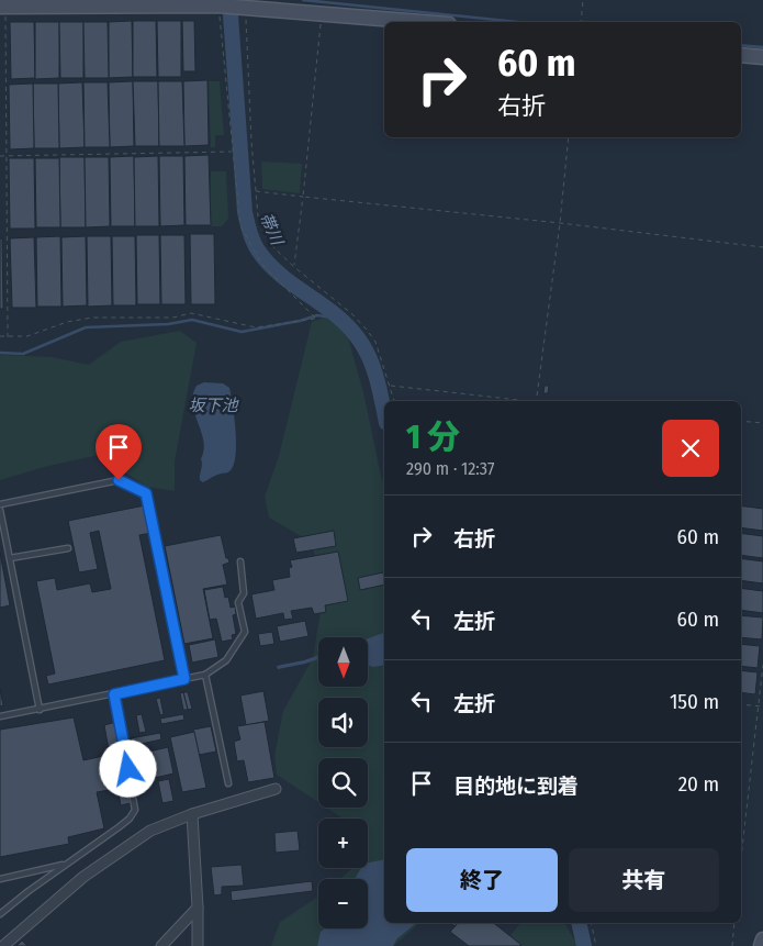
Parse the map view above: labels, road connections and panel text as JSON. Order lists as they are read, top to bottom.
{
  "water": ["帯川", "坂下池"],
  "north": "bottom",
  "page": {
    "turn": ["60 m", "右折"],
    "heading": ["1 分", "290 m · 12:37"],
    "list": [
      {
        "name": "右折",
        "value": "60 m"
      },
      {
        "name": "左折",
        "value": "60 m"
      },
      {
        "name": "左折",
        "value": "150 m"
      },
      {
        "name": "目的地に到着",
        "value": "20 m"
      }
    ],
    "map_buttons": ["+", "−"],
    "buttons": ["終了", "共有"]
  }
}
